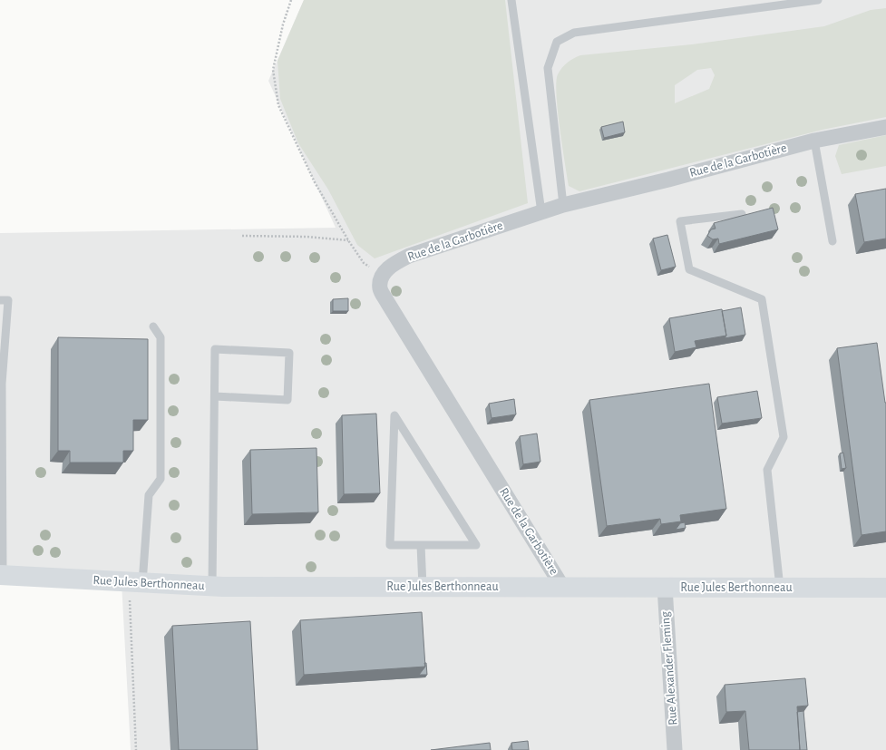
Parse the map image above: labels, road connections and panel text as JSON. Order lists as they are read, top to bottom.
{
  "streets": {
    "main road": ["Rue Jules Berthonneau"],
    "street": ["Rue de la Garbotière", "Rue Alexander Fleming"]
  },
  "crossings": [
    ["Rue de la Garbotière", "Rue Jules Berthonneau"],
    ["Rue Jules Berthonneau", "Rue Alexander Fleming"]
  ]
}
